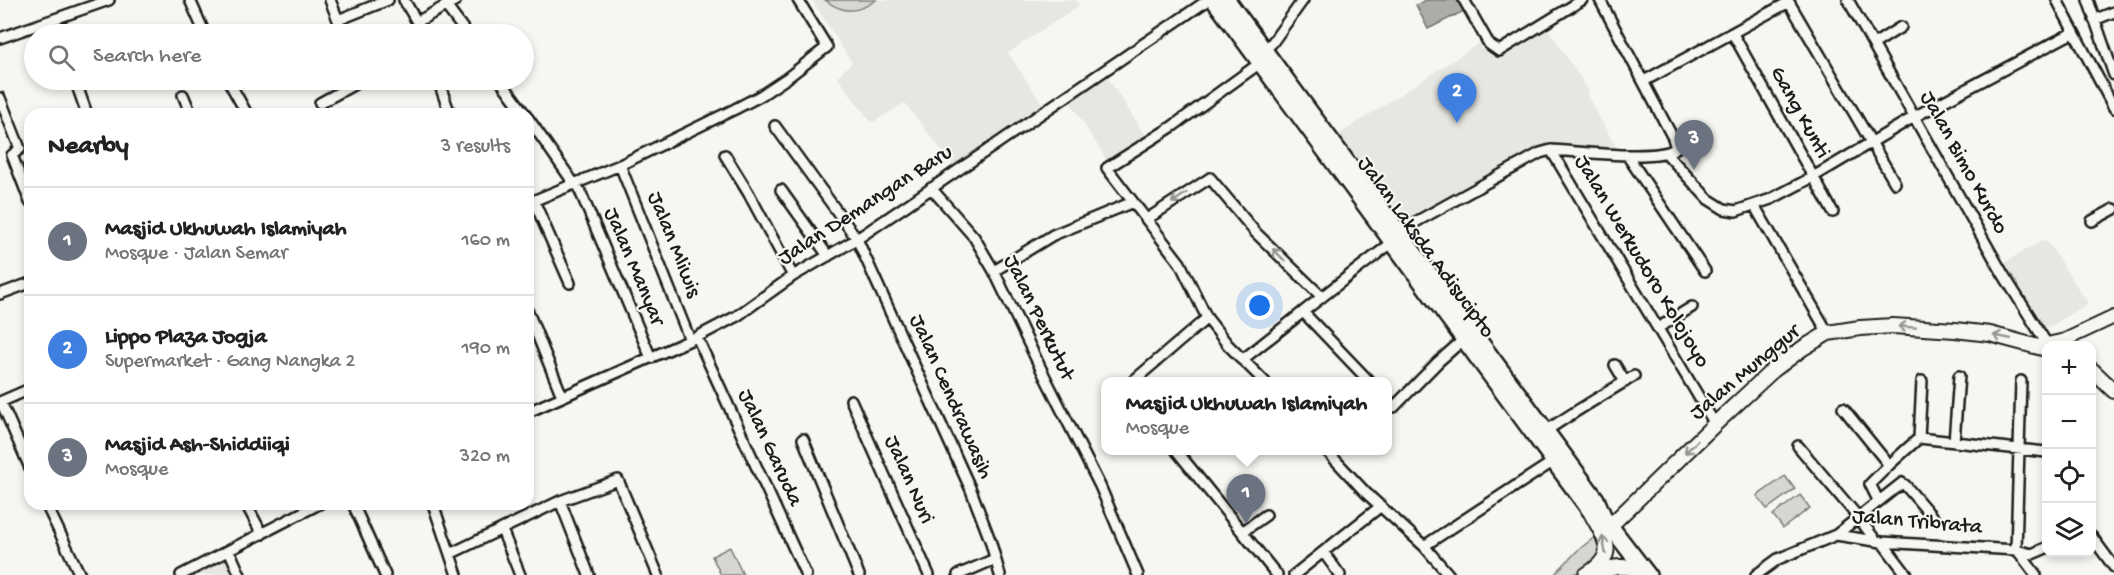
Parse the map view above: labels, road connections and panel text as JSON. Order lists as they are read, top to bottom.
{
  "streets": {
    "main road": ["Jalan Laksda Adisucipto", "Jalan Munggur"],
    "street": [
      "Gang Kunti",
      "Jalan Bimo Kurdo",
      "Jalan Demangan Baru",
      "Jalan Mliwis",
      "Jalan Werkudoro Kolojoyo",
      "Jalan Manyar",
      "Jalan Perkutut",
      "Jalan Cendrawasih",
      "Jalan Garuda",
      "Jalan Nuri",
      "Jalan Tribrata"
    ]
  },
  "crossings": [
    ["Jalan Demangan Baru", "Jalan Mliwis"],
    ["Jalan Demangan Baru", "Jalan Manyar"],
    ["Jalan Demangan Baru", "Jalan Perkutut"],
    ["Jalan Demangan Baru", "Jalan Cendrawasih"],
    ["Jalan Demangan Baru", "Jalan Garuda"],
    ["Jalan Mliwis", "Jalan Garuda"],
    ["Jalan Laksda Adisucipto", "Jalan Munggur"],
    ["Jalan Werkudoro Kolojoyo", "Jalan Munggur"]
  ],
  "one_way": ["Jalan Munggur"],
  "page": {
    "search": "Search here",
    "pins": ["2", "3", "1"],
    "heading": ["Nearby", "3 results"],
    "list": [
      {
        "mark": "1",
        "name": "Masjid Ukhuwah Islamiyah",
        "note": "Mosque · Jalan Semar",
        "value": "160 m"
      },
      {
        "mark": "2",
        "name": "Lippo Plaza Jogja",
        "note": "Supermarket · Gang Nangka 2",
        "value": "190 m"
      },
      {
        "mark": "3",
        "name": "Masjid Ash-Shiddiiqi",
        "note": "Mosque",
        "value": "320 m"
      }
    ],
    "map_buttons": ["+", "−"],
    "popup": ["Masjid Ukhuwah Islamiyah", "Mosque"]
  }
}
